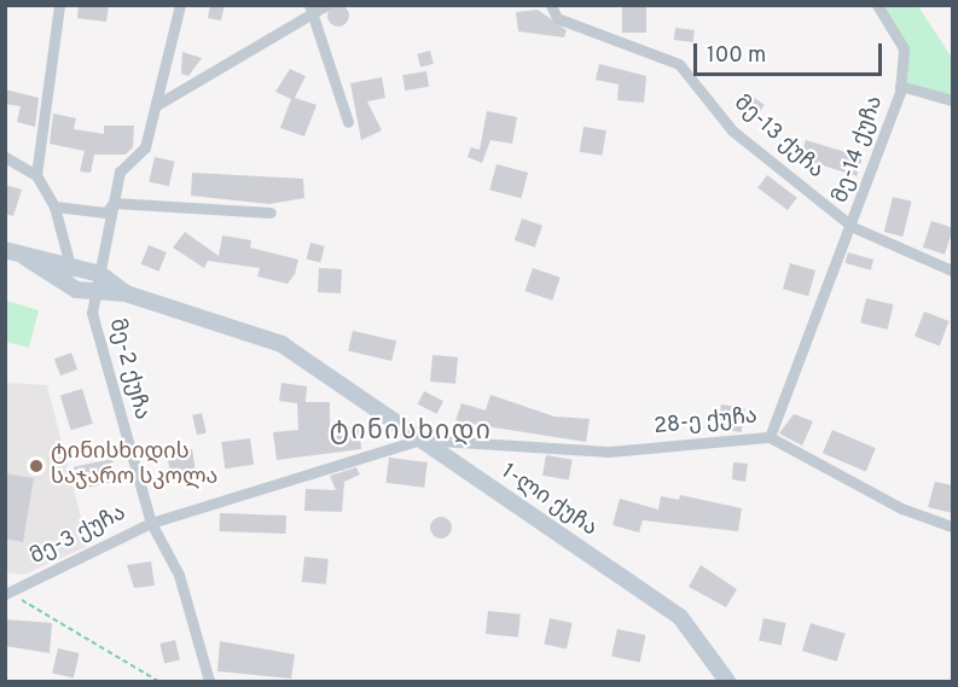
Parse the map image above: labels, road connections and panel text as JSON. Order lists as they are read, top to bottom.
{
  "streets": {
    "main road": ["1-ლი ქუჩა"],
    "street": [
      "მე-13 ქუჩა",
      "მე-14 ქუჩა",
      "მე-2 ქუჩა",
      "28-ე ქუჩა",
      "მე-3 ქუჩა"
    ]
  },
  "crossings": [
    ["მე-13 ქუჩა", "მე-14 ქუჩა"],
    ["მე-13 ქუჩა", "28-ე ქუჩა"],
    ["მე-14 ქუჩა", "28-ე ქუჩა"],
    ["მე-2 ქუჩა", "მე-3 ქუჩა"],
    ["28-ე ქუჩა", "1-ლი ქუჩა"],
    ["28-ე ქუჩა", "მე-3 ქუჩა"],
    ["1-ლი ქუჩა", "მე-3 ქუჩა"]
  ],
  "districts": ["ტინისხიდი"],
  "places": ["ტინისხიდის საჯარო სკოლა"],
  "scale_bar": "100 m"
}
